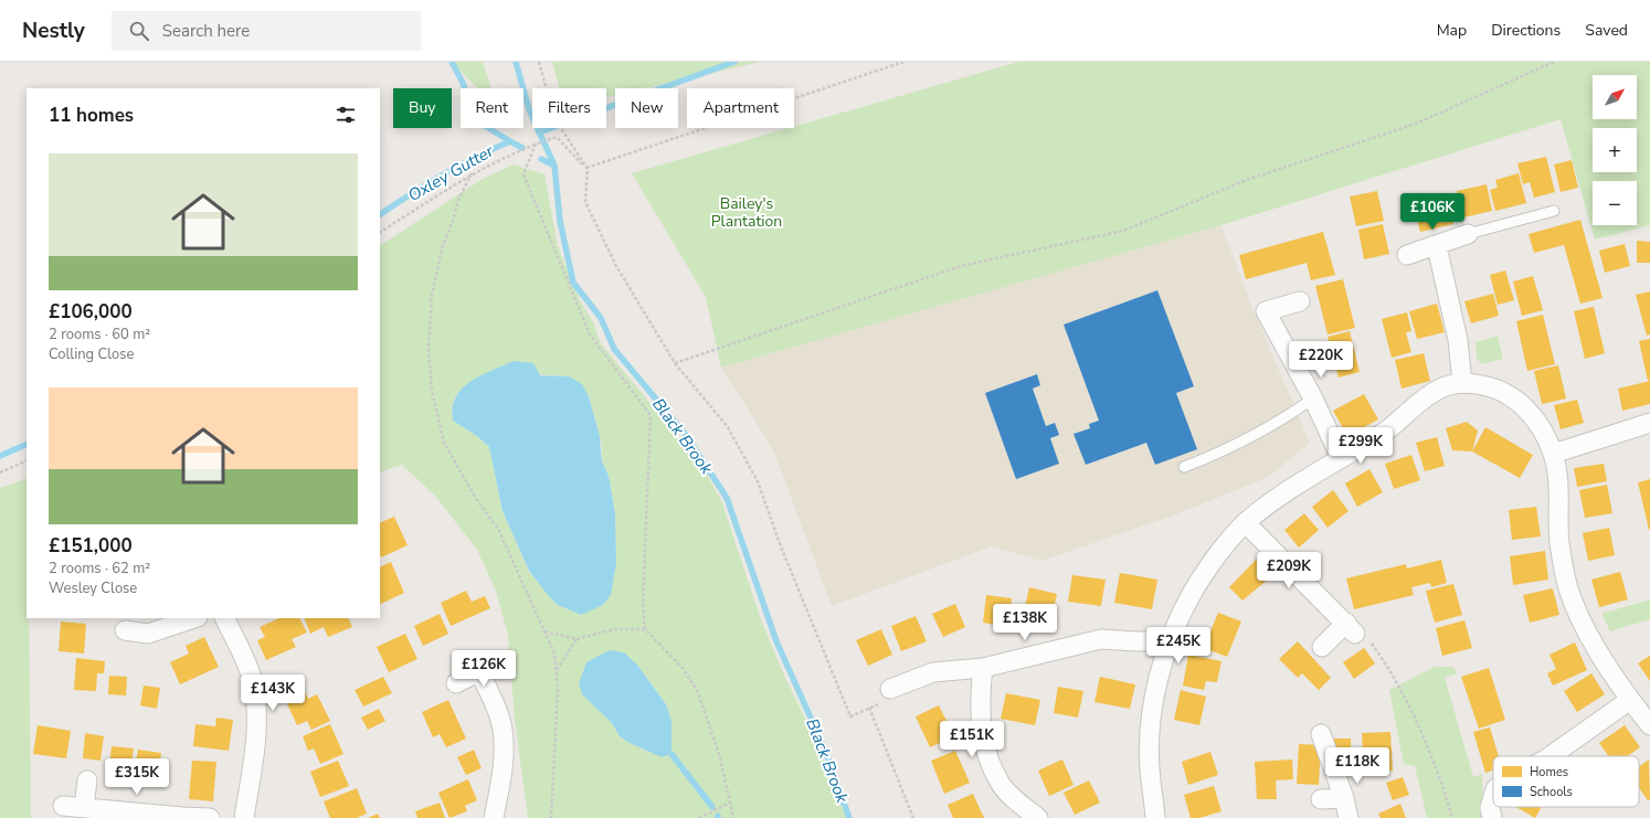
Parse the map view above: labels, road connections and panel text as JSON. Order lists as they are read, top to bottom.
{
  "water": ["Oxley Gutter", "Black Brook"],
  "parks": ["Bailey's Plantation"],
  "legend": ["Homes", "Schools"],
  "north": "top right",
  "page": {
    "header": "Nestly",
    "search": "Search here",
    "nav": ["Map", "Directions", "Saved"],
    "map_buttons": ["+", "−"],
    "chip": [
      "Buy",
      "Rent",
      "Filters",
      "New",
      "Apartment"
    ],
    "heading": "11 homes",
    "list": [
      {
        "name": "£106,000",
        "note": "2 rooms · 60 m² · Colling Close"
      },
      {
        "name": "£151,000",
        "note": "2 rooms · 62 m² · Wesley Close"
      }
    ],
    "price": [
      "£106K",
      "£220K",
      "£299K",
      "£209K",
      "£138K",
      "£245K",
      "£126K",
      "£143K",
      "£151K",
      "£118K",
      "£315K"
    ]
  }
}
